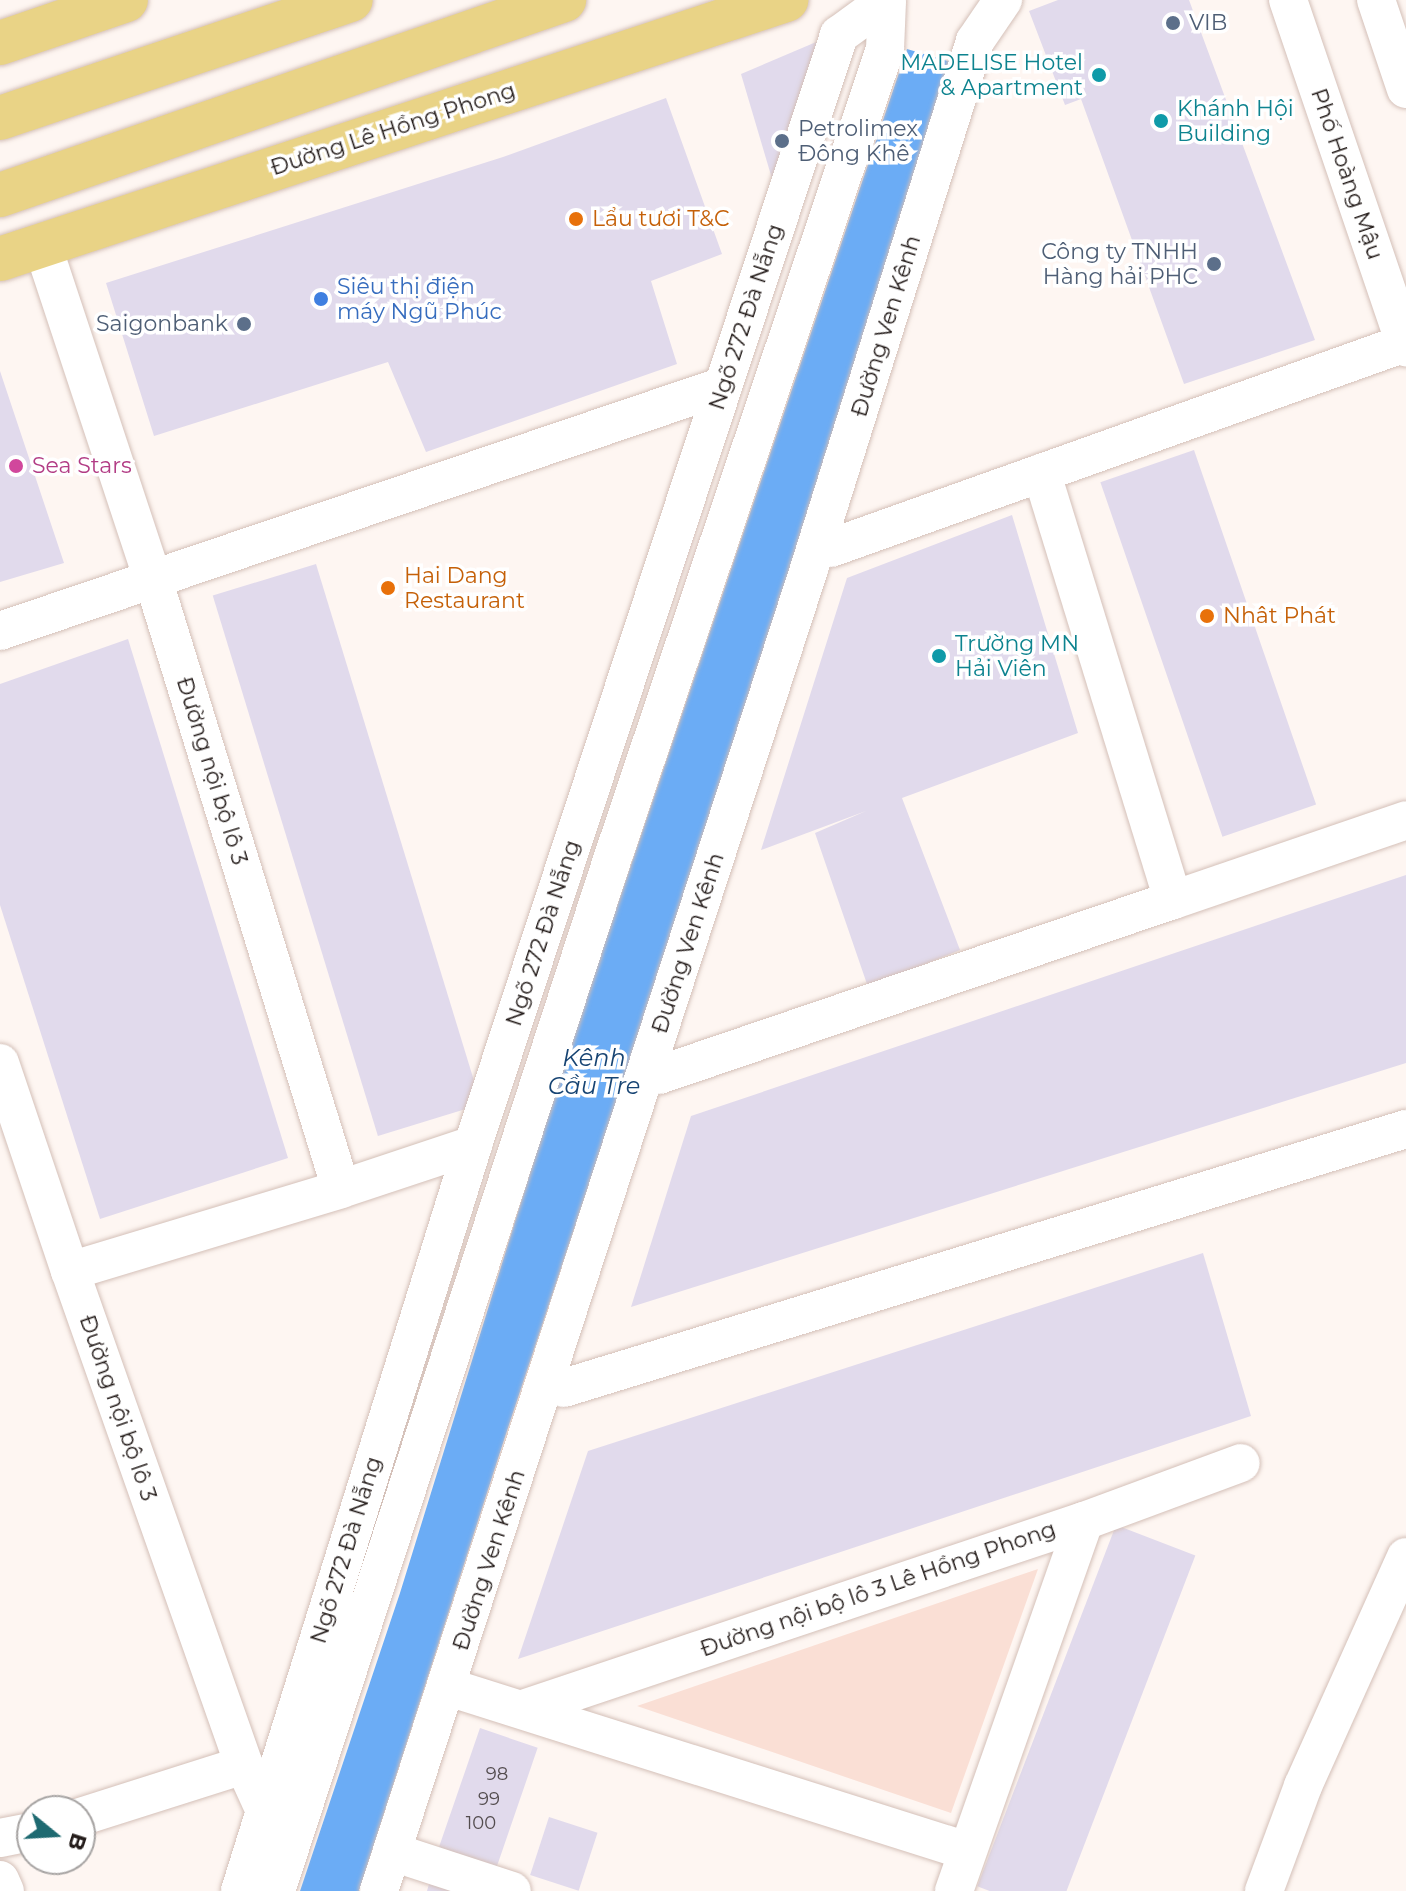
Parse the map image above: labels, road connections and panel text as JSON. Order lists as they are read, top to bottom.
{
  "streets": {
    "main road": ["Đường Lê Hồng Phong"],
    "street": [
      "Phố Hoàng Mậu",
      "Ngõ 272 Đà Nẵng",
      "Đường Ven Kênh",
      "Đường nội bộ lô 3",
      "Đường nội bộ lô 3 Lê Hồng Phong"
    ]
  },
  "crossings": [
    ["Đường Lê Hồng Phong", "Đường nội bộ lô 3"],
    ["Ngõ 272 Đà Nẵng", "Đường nội bộ lô 3"]
  ],
  "water": ["Kênh Cầu Tre"],
  "places": [
    "VIB",
    "MADELISE Hotel & Apartment",
    "Khánh Hội Building",
    "Petrolimex Đông Khê",
    "Lẩu tươi T&C",
    "Công ty TNHH Hàng hải PHC",
    "Siêu thị điện máy Ngũ Phúc",
    "Saigonbank",
    "Sea Stars",
    "Hai Dang Restaurant",
    "Nhât Phát",
    "Trường MN Hải Viên"
  ],
  "house_numbers": ["98", "99", "100"],
  "north": "right"
}
